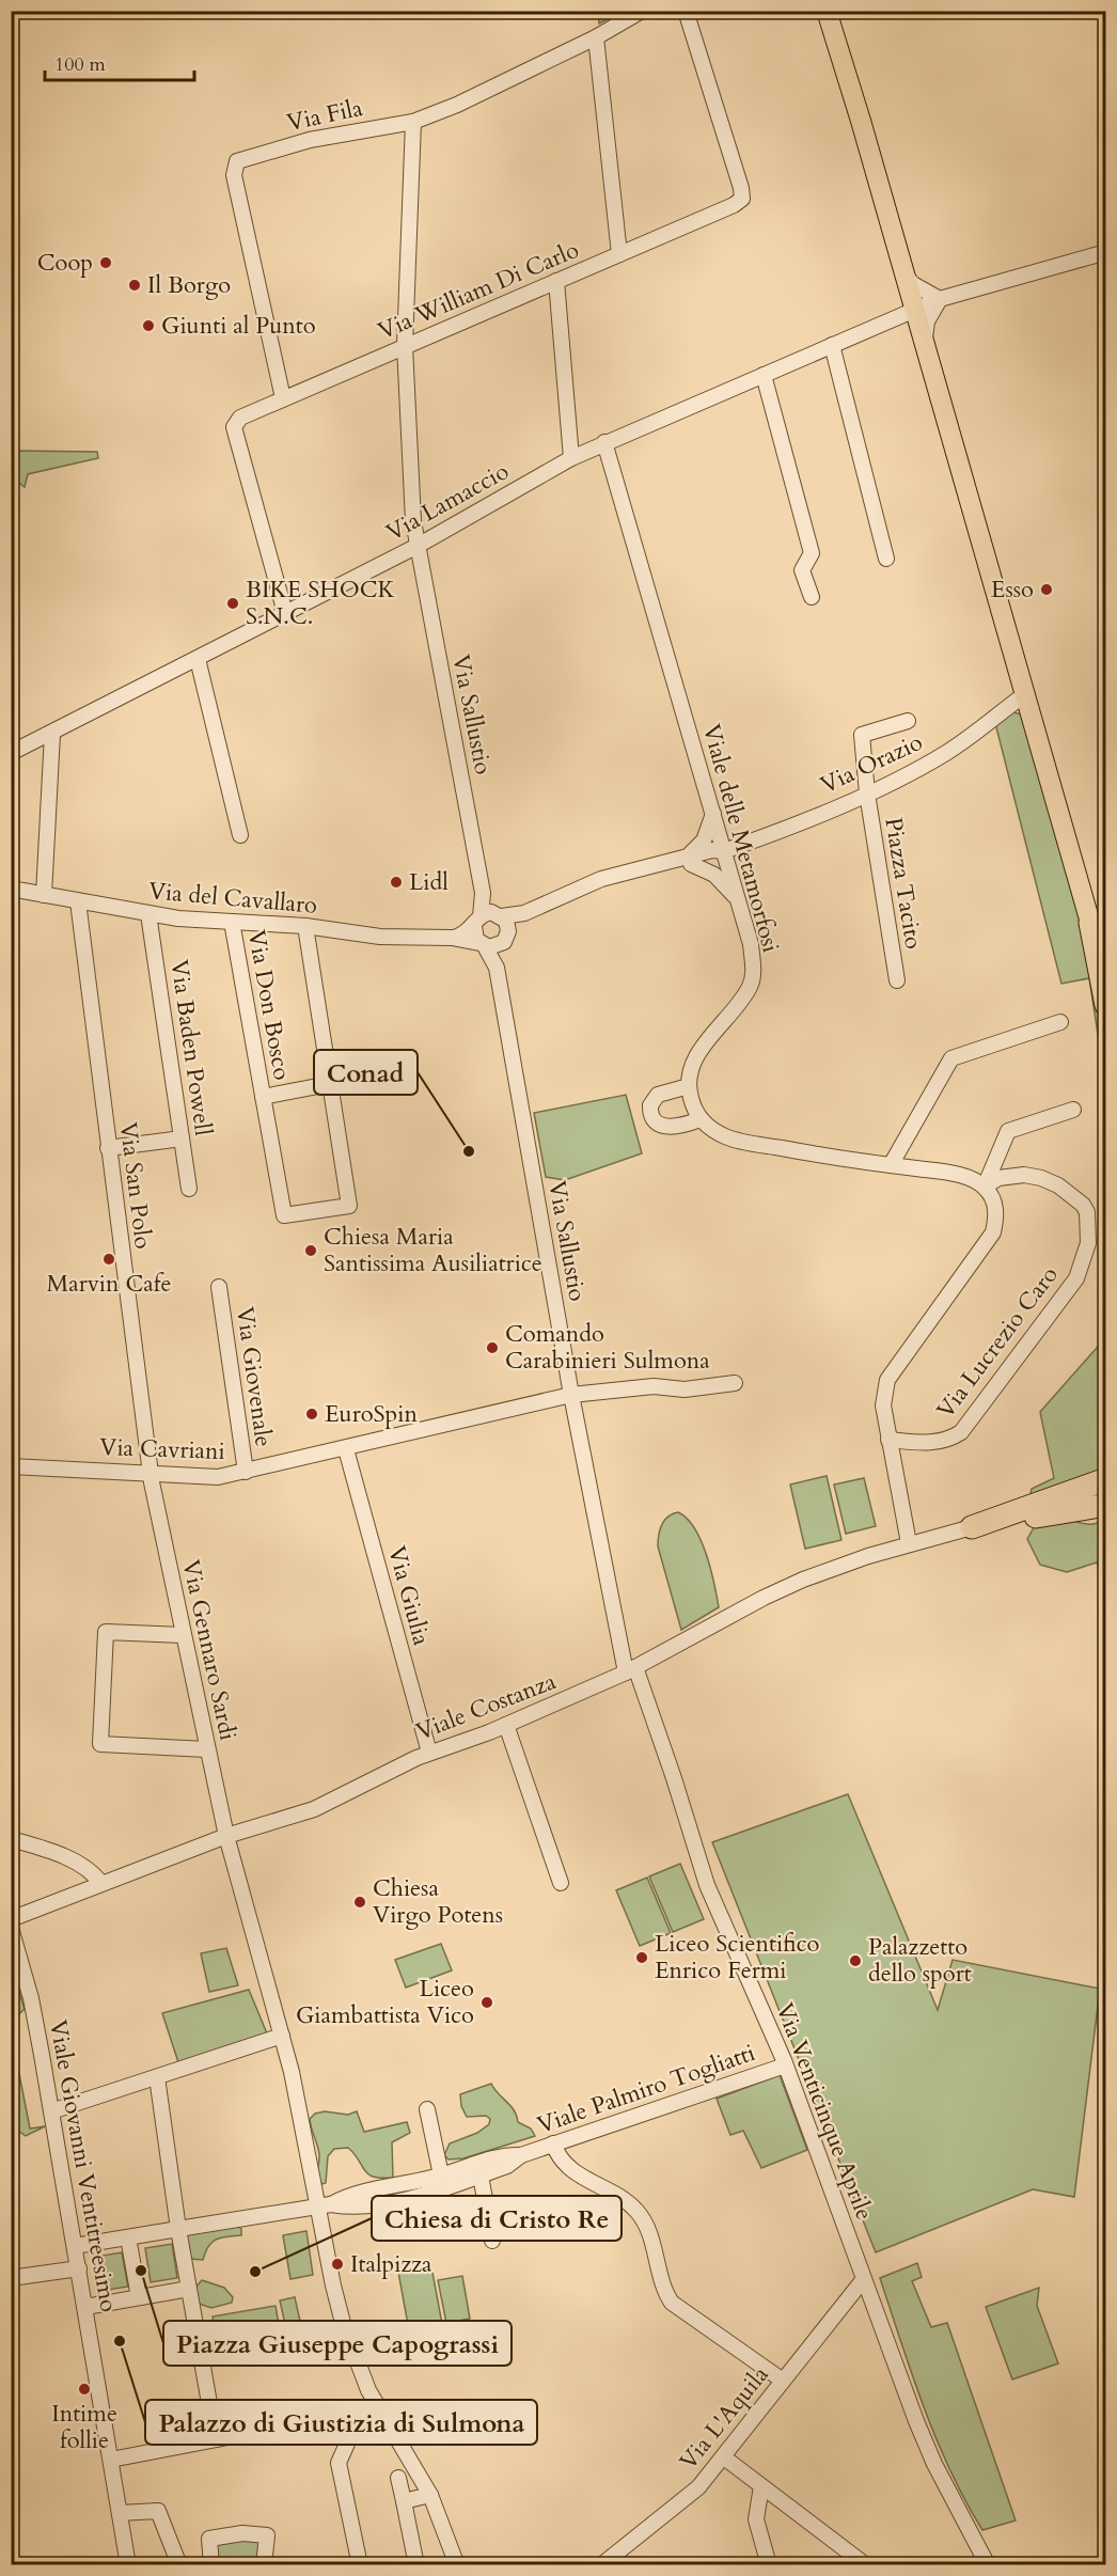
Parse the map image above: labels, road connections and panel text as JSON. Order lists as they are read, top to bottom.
{
  "streets": {
    "street": [
      "Via Fila",
      "Via William Di Carlo",
      "Via Lamaccio",
      "Via Sallustio",
      "Via Orazio",
      "Viale delle Metamorfosi",
      "Piazza Tacito",
      "Via del Cavallaro",
      "Via Don Bosco",
      "Via Baden Powell",
      "Via San Polo",
      "Via Lucrezio Caro",
      "Via Giovenale",
      "Via Cavriani",
      "Via Giulia",
      "Via Gennaro Sardi",
      "Viale Costanza",
      "Viale Palmiro Togliatti",
      "Via Venticinque Aprile",
      "Viale Giovanni Ventitreesimo",
      "Via L'Aquila"
    ]
  },
  "crossings": [
    ["Via Fila", "Via William Di Carlo"],
    ["Via Fila", "Via Sallustio"],
    ["Via William Di Carlo", "Via Lamaccio"],
    ["Via William Di Carlo", "Via Sallustio"],
    ["Via Lamaccio", "Via Sallustio"],
    ["Via Lamaccio", "Viale delle Metamorfosi"],
    ["Via Sallustio", "Via Orazio"],
    ["Via Sallustio", "Via del Cavallaro"],
    ["Via Sallustio", "Via Cavriani"],
    ["Via Sallustio", "Viale Costanza"],
    ["Via Sallustio", "Via Venticinque Aprile"],
    ["Via Orazio", "Viale delle Metamorfosi"],
    ["Via Orazio", "Piazza Tacito"],
    ["Via Orazio", "Via del Cavallaro"],
    ["Via del Cavallaro", "Via Don Bosco"],
    ["Via del Cavallaro", "Via Baden Powell"],
    ["Via del Cavallaro", "Via San Polo"],
    ["Via San Polo", "Via Cavriani"],
    ["Via San Polo", "Via Gennaro Sardi"],
    ["Via Giovenale", "Via Cavriani"],
    ["Via Cavriani", "Via Giulia"],
    ["Via Cavriani", "Via Gennaro Sardi"],
    ["Via Giulia", "Viale Costanza"],
    ["Via Gennaro Sardi", "Viale Costanza"],
    ["Via Gennaro Sardi", "Viale Palmiro Togliatti"],
    ["Viale Costanza", "Via Venticinque Aprile"],
    ["Viale Palmiro Togliatti", "Via Venticinque Aprile"],
    ["Viale Palmiro Togliatti", "Viale Giovanni Ventitreesimo"],
    ["Via Venticinque Aprile", "Via L'Aquila"]
  ],
  "places": [
    "Coop",
    "Il Borgo",
    "Giunti al Punto",
    "Esso",
    "BIKE SHOCK S.N.C.",
    "Lidl",
    "Conad",
    "Chiesa Maria Santissima Ausiliatrice",
    "Marvin Cafe",
    "Comando Carabinieri Sulmona",
    "EuroSpin",
    "Chiesa Virgo Potens",
    "Liceo Scientifico Enrico Fermi",
    "Palazzetto dello sport",
    "Liceo Giambattista Vico",
    "Italpizza",
    "Piazza Giuseppe Capograssi",
    "Chiesa di Cristo Re",
    "Palazzo di Giustizia di Sulmona",
    "Intime follie"
  ],
  "scale_bar": "100 m"
}
